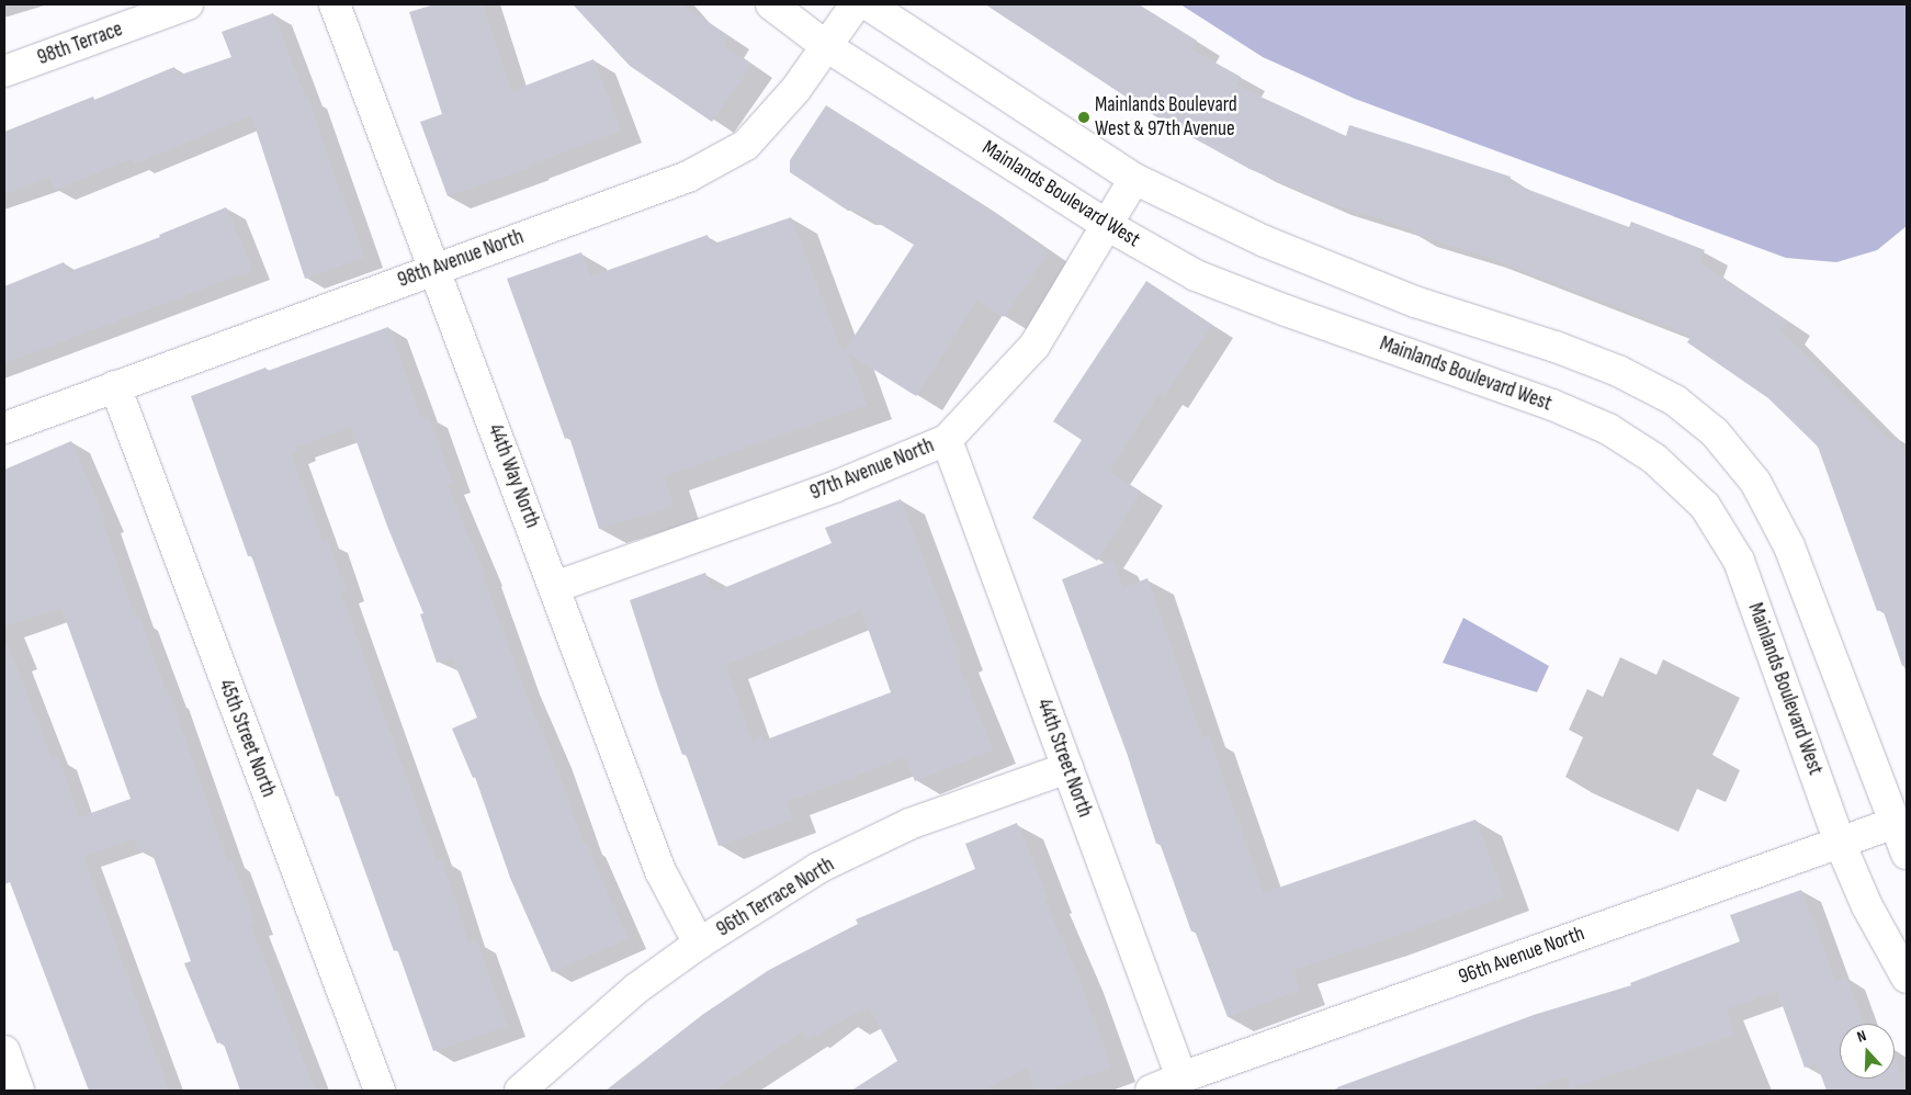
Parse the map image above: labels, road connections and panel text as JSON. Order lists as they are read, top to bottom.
{
  "streets": {
    "street": [
      "98th Terrace",
      "Mainlands Boulevard West",
      "98th Avenue North",
      "97th Avenue North",
      "44th Way North",
      "45th Street North",
      "44th Street North",
      "96th Terrace North",
      "96th Avenue North"
    ]
  },
  "crossings": [
    ["Mainlands Boulevard West", "98th Avenue North"],
    ["Mainlands Boulevard West", "97th Avenue North"],
    ["Mainlands Boulevard West", "96th Avenue North"],
    ["98th Avenue North", "44th Way North"],
    ["98th Avenue North", "45th Street North"],
    ["97th Avenue North", "44th Way North"],
    ["97th Avenue North", "44th Street North"],
    ["44th Way North", "96th Terrace North"],
    ["44th Street North", "96th Terrace North"],
    ["44th Street North", "96th Avenue North"]
  ],
  "places": ["Mainlands Boulevard West & 97th Avenue"],
  "north": "top"
}
